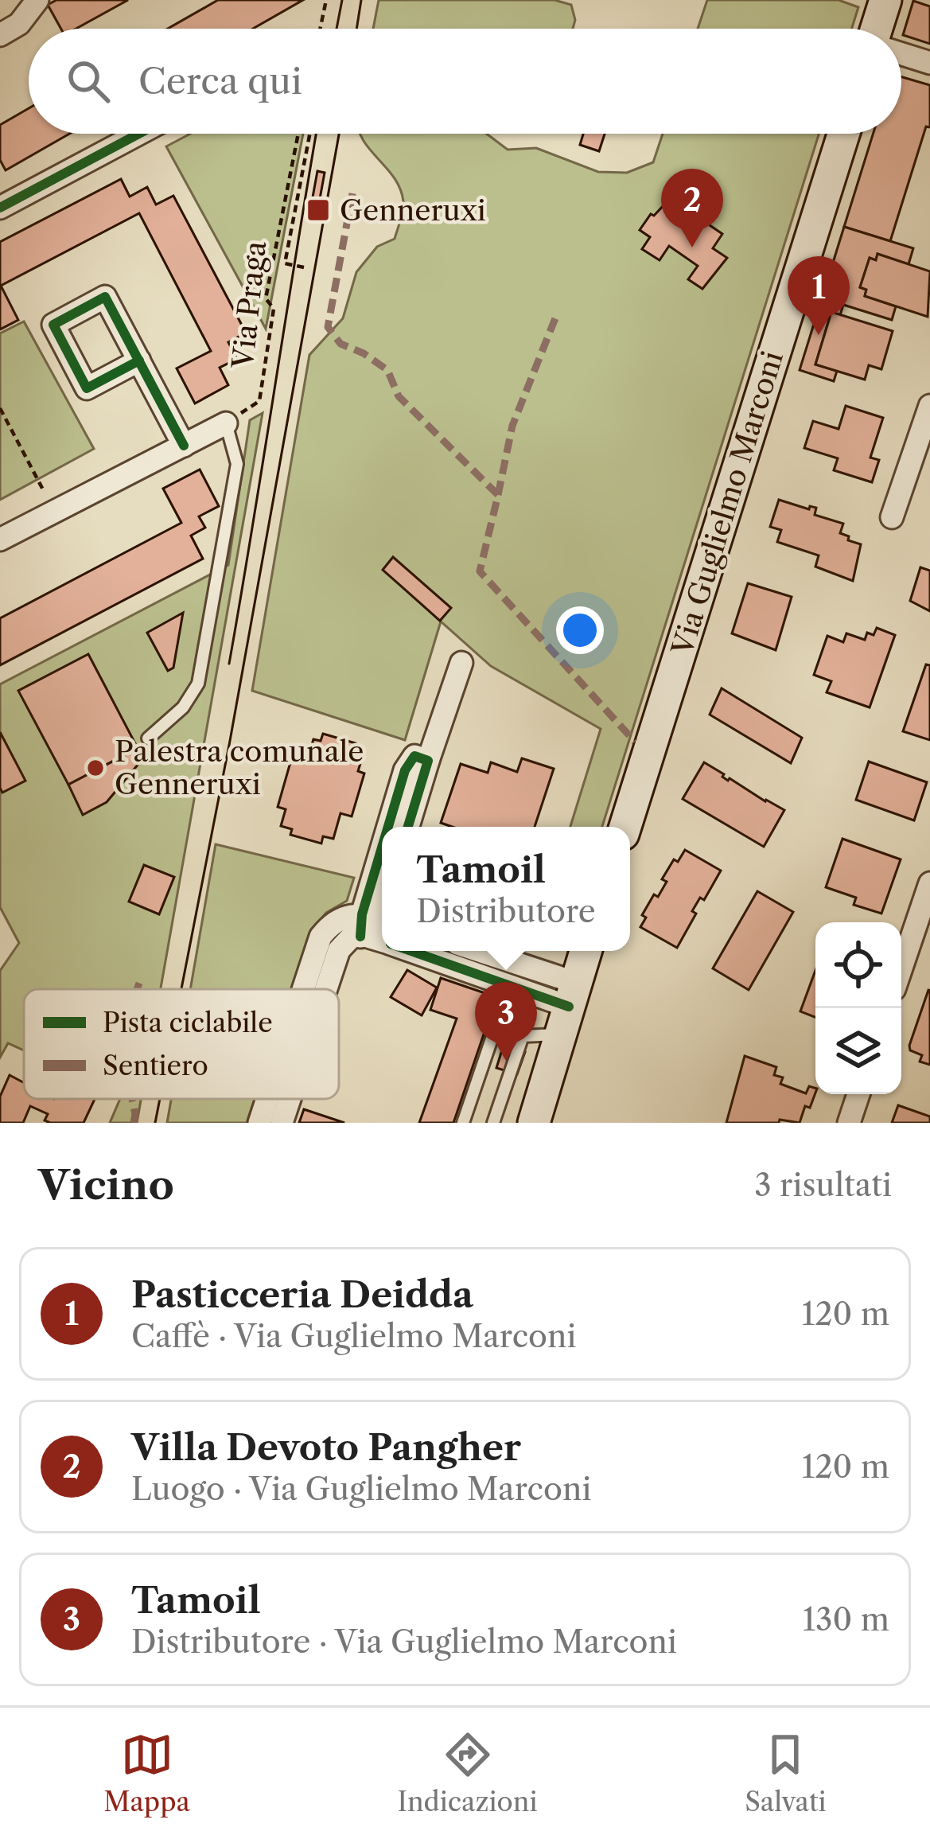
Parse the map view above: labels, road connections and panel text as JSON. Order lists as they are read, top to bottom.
{
  "streets": {
    "main road": ["Via Guglielmo Marconi"],
    "path": ["Via Praga"]
  },
  "places": {
    "transit": ["Genneruxi"],
    "other": ["Palestra comunale Genneruxi"]
  },
  "legend": ["Pista ciclabile", "Sentiero"],
  "page": {
    "search": "Cerca qui",
    "pins": ["2", "1", "3"],
    "popup": ["Tamoil", "Distributore"],
    "heading": ["Vicino", "3 risultati"],
    "list": [
      {
        "mark": "1",
        "name": "Pasticceria Deidda",
        "note": "Caffè · Via Guglielmo Marconi",
        "value": "120 m"
      },
      {
        "mark": "2",
        "name": "Villa Devoto Pangher",
        "note": "Luogo · Via Guglielmo Marconi",
        "value": "120 m"
      },
      {
        "mark": "3",
        "name": "Tamoil",
        "note": "Distributore · Via Guglielmo Marconi",
        "value": "130 m"
      }
    ],
    "nav": ["Mappa", "Indicazioni", "Salvati"]
  }
}
